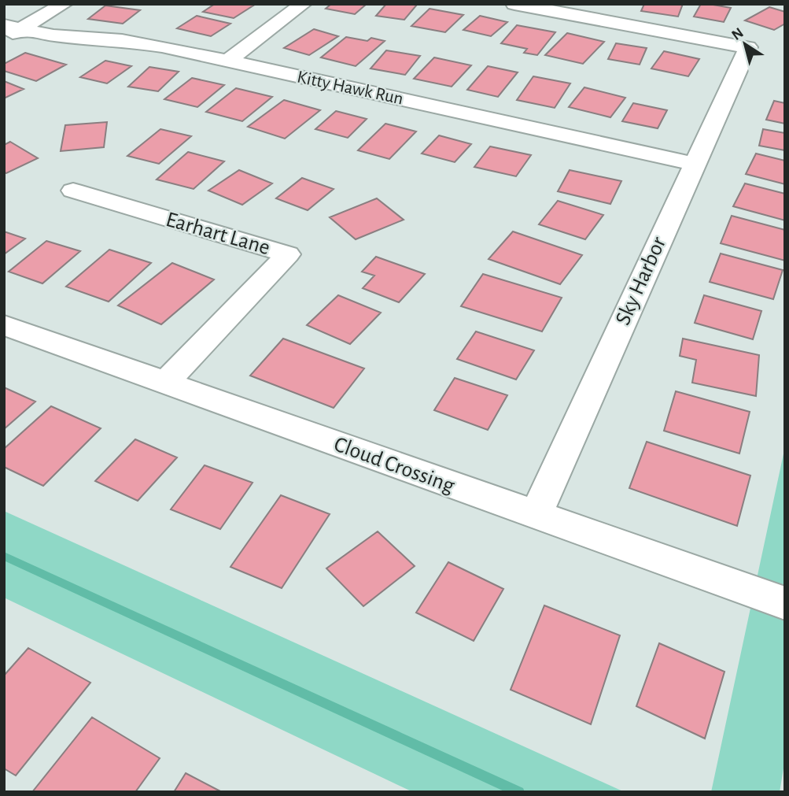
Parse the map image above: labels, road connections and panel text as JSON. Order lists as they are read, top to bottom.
{
  "streets": {
    "street": [
      "Kitty Hawk Run",
      "Earhart Lane",
      "Sky Harbor",
      "Cloud Crossing"
    ]
  },
  "crossings": [
    ["Kitty Hawk Run", "Sky Harbor"],
    ["Earhart Lane", "Cloud Crossing"],
    ["Sky Harbor", "Cloud Crossing"]
  ],
  "north": "top left"
}
